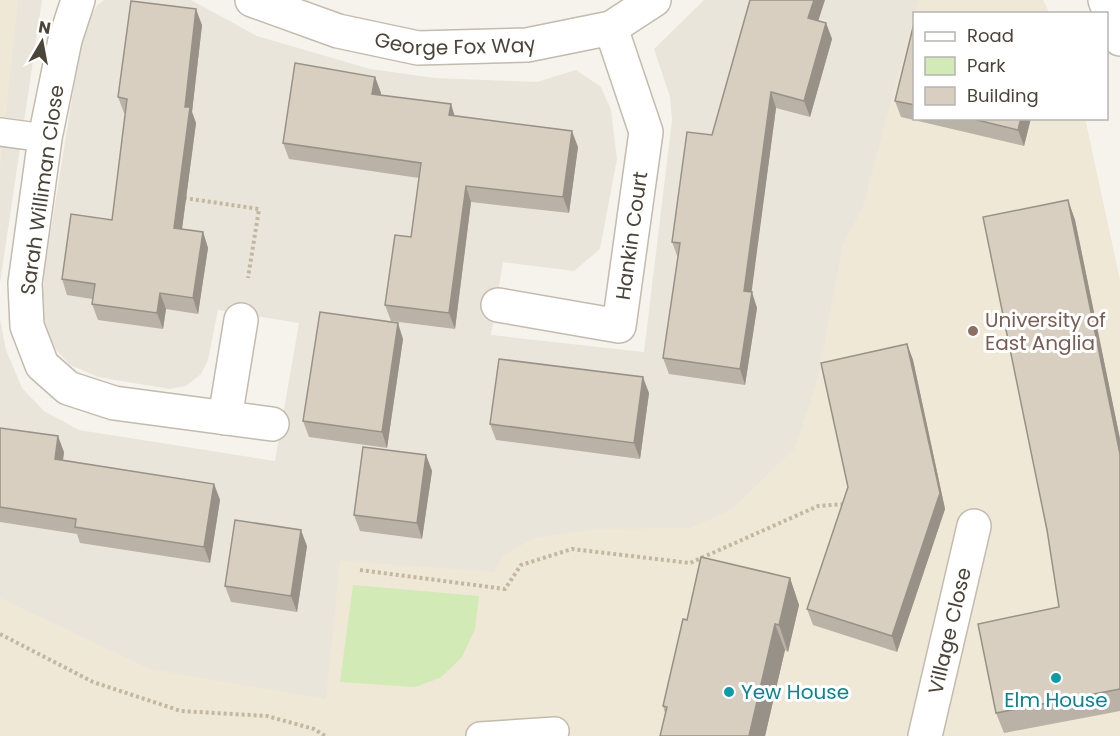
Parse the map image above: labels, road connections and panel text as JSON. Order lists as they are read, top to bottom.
{
  "streets": {
    "street": [
      "George Fox Way",
      "Sarah Williman Close",
      "Hankin Court",
      "Village Close"
    ]
  },
  "crossings": [
    ["George Fox Way", "Hankin Court"]
  ],
  "places": ["University of East Anglia", "Elm House", "Yew House"],
  "legend": ["Road", "Park", "Building"],
  "north": "top"
}
